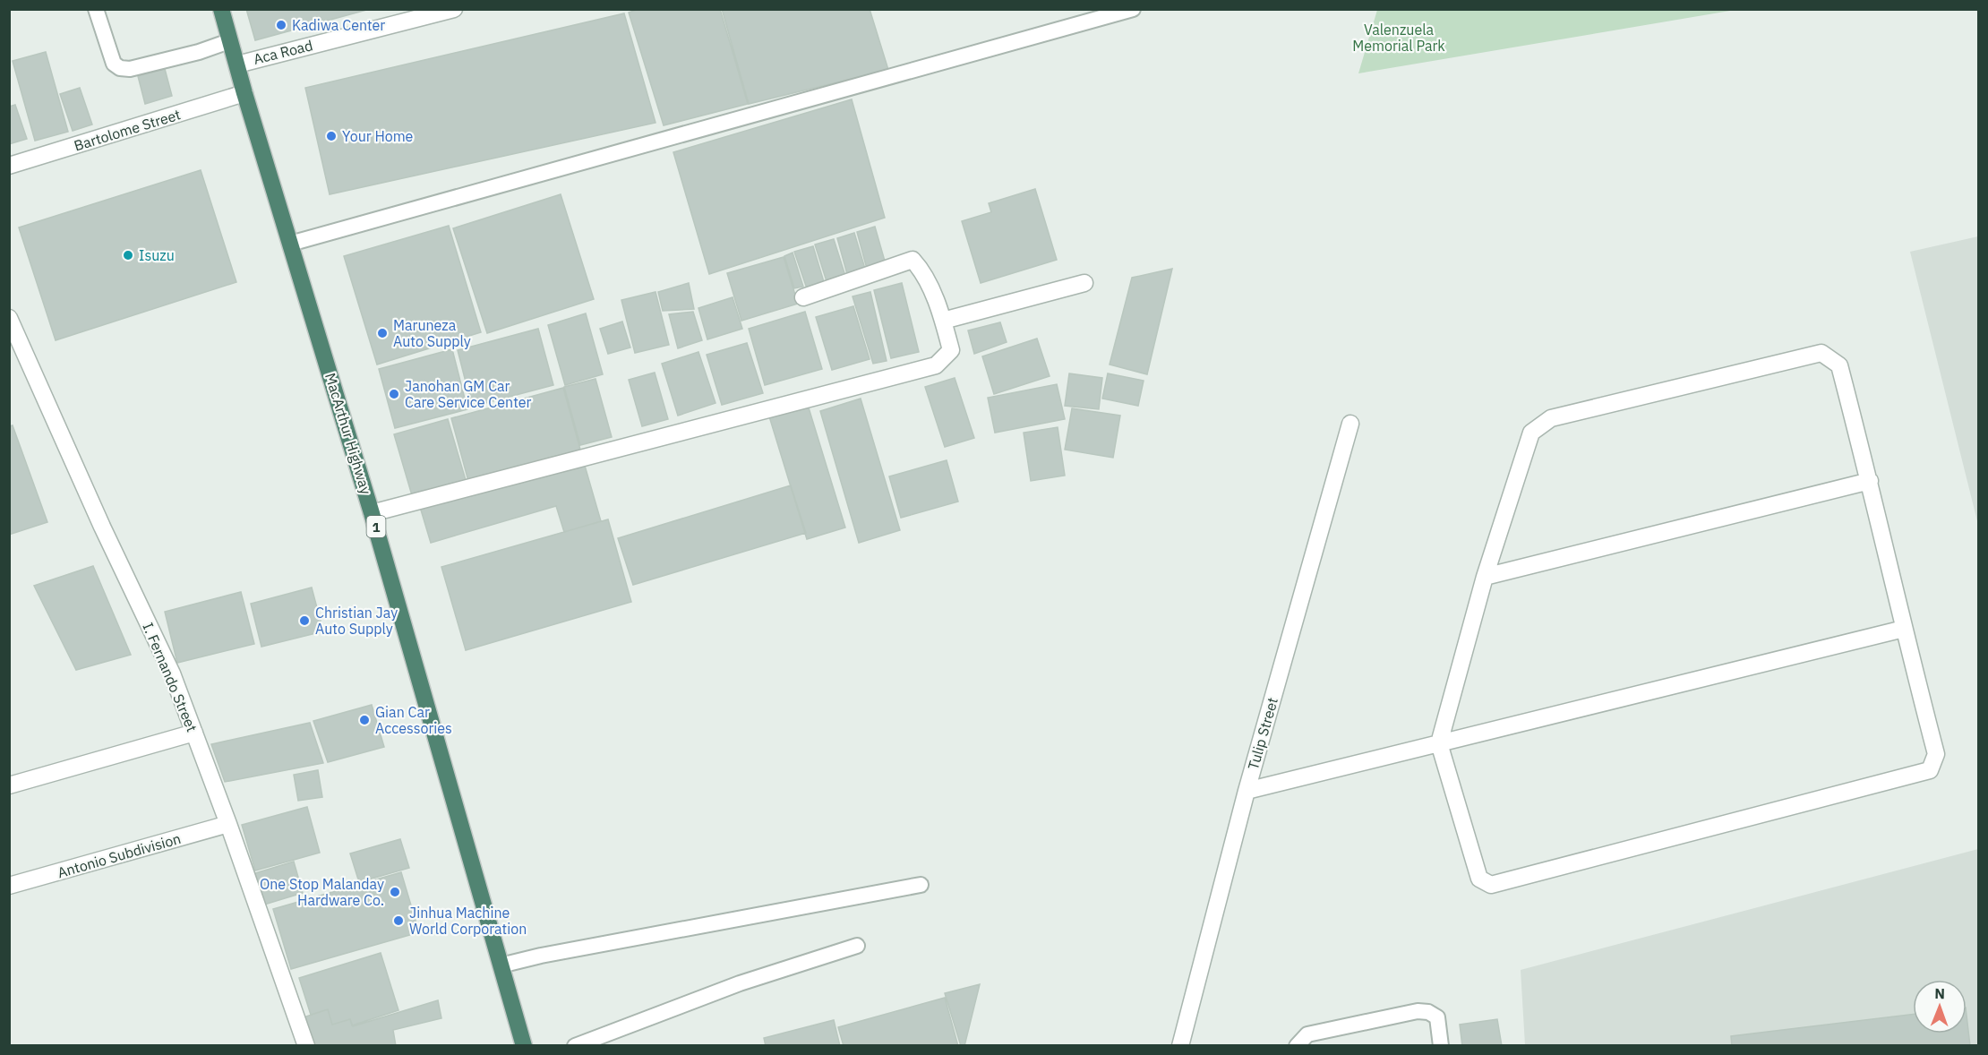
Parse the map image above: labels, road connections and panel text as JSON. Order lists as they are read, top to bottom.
{
  "streets": {
    "highway": ["MacArthur Highway", "1"],
    "street": [
      "Aca Road",
      "Bartolome Street",
      "I. Fernando Street",
      "Tulip Street",
      "Antonio Subdivision"
    ]
  },
  "crossings": [
    ["Aca Road", "MacArthur Highway"],
    ["Bartolome Street", "MacArthur Highway"],
    ["I. Fernando Street", "Antonio Subdivision"]
  ],
  "parks": ["Valenzuela Memorial Park"],
  "places": [
    "Kadiwa Center",
    "Your Home",
    "Isuzu",
    "Maruneza Auto Supply",
    "Janohan GM Car Care Service Center",
    "Christian Jay Auto Supply",
    "Gian Car Accessories",
    "One Stop Malanday Hardware Co.",
    "Jinhua Machine World Corporation"
  ],
  "north": "top"
}
